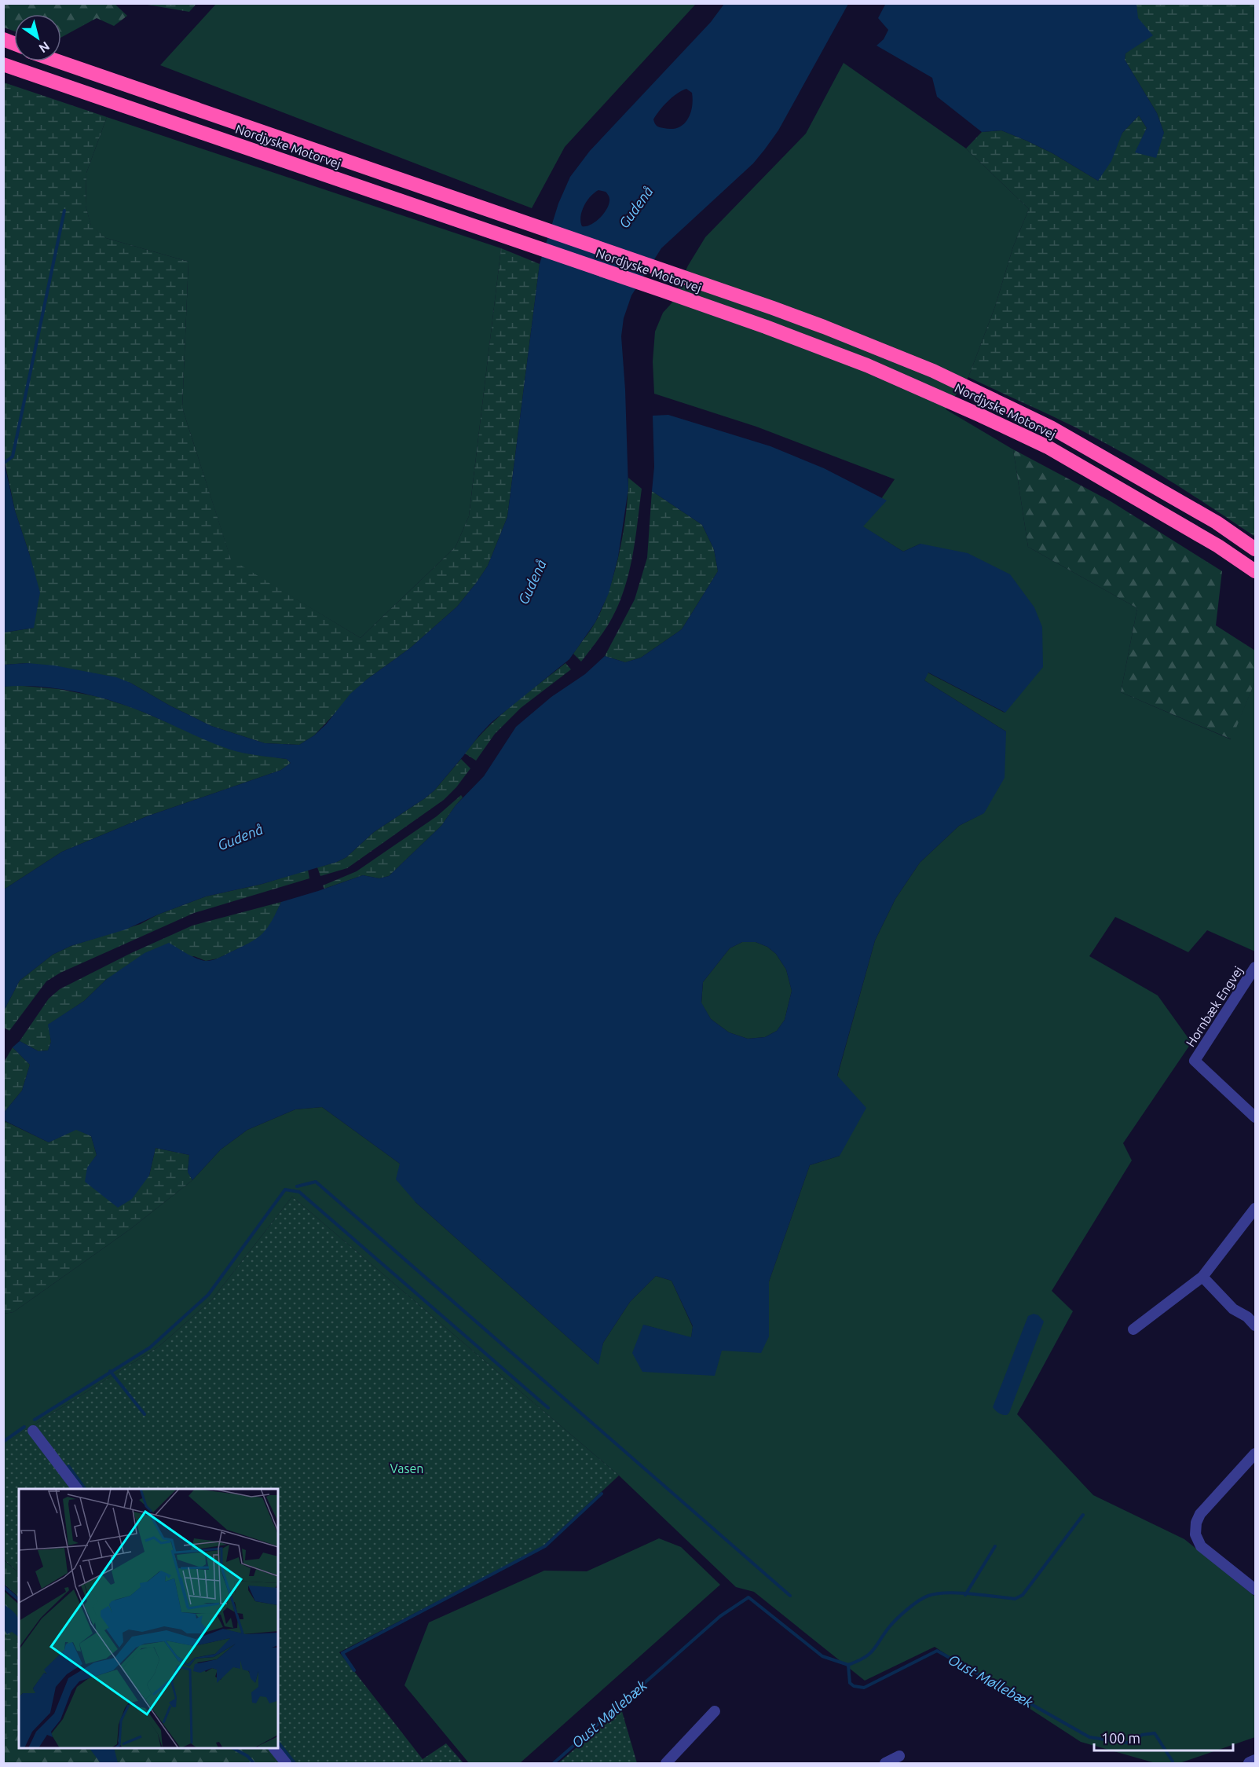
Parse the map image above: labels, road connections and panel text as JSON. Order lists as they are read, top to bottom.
{
  "streets": {
    "highway": ["Nordjyske Motorvej"],
    "street": ["Hornbæk Engvej"]
  },
  "water": ["Gudenå", "Oust Møllebæk"],
  "parks": ["Vasen"],
  "scale_bar": "100 m",
  "north": "bottom right"
}
